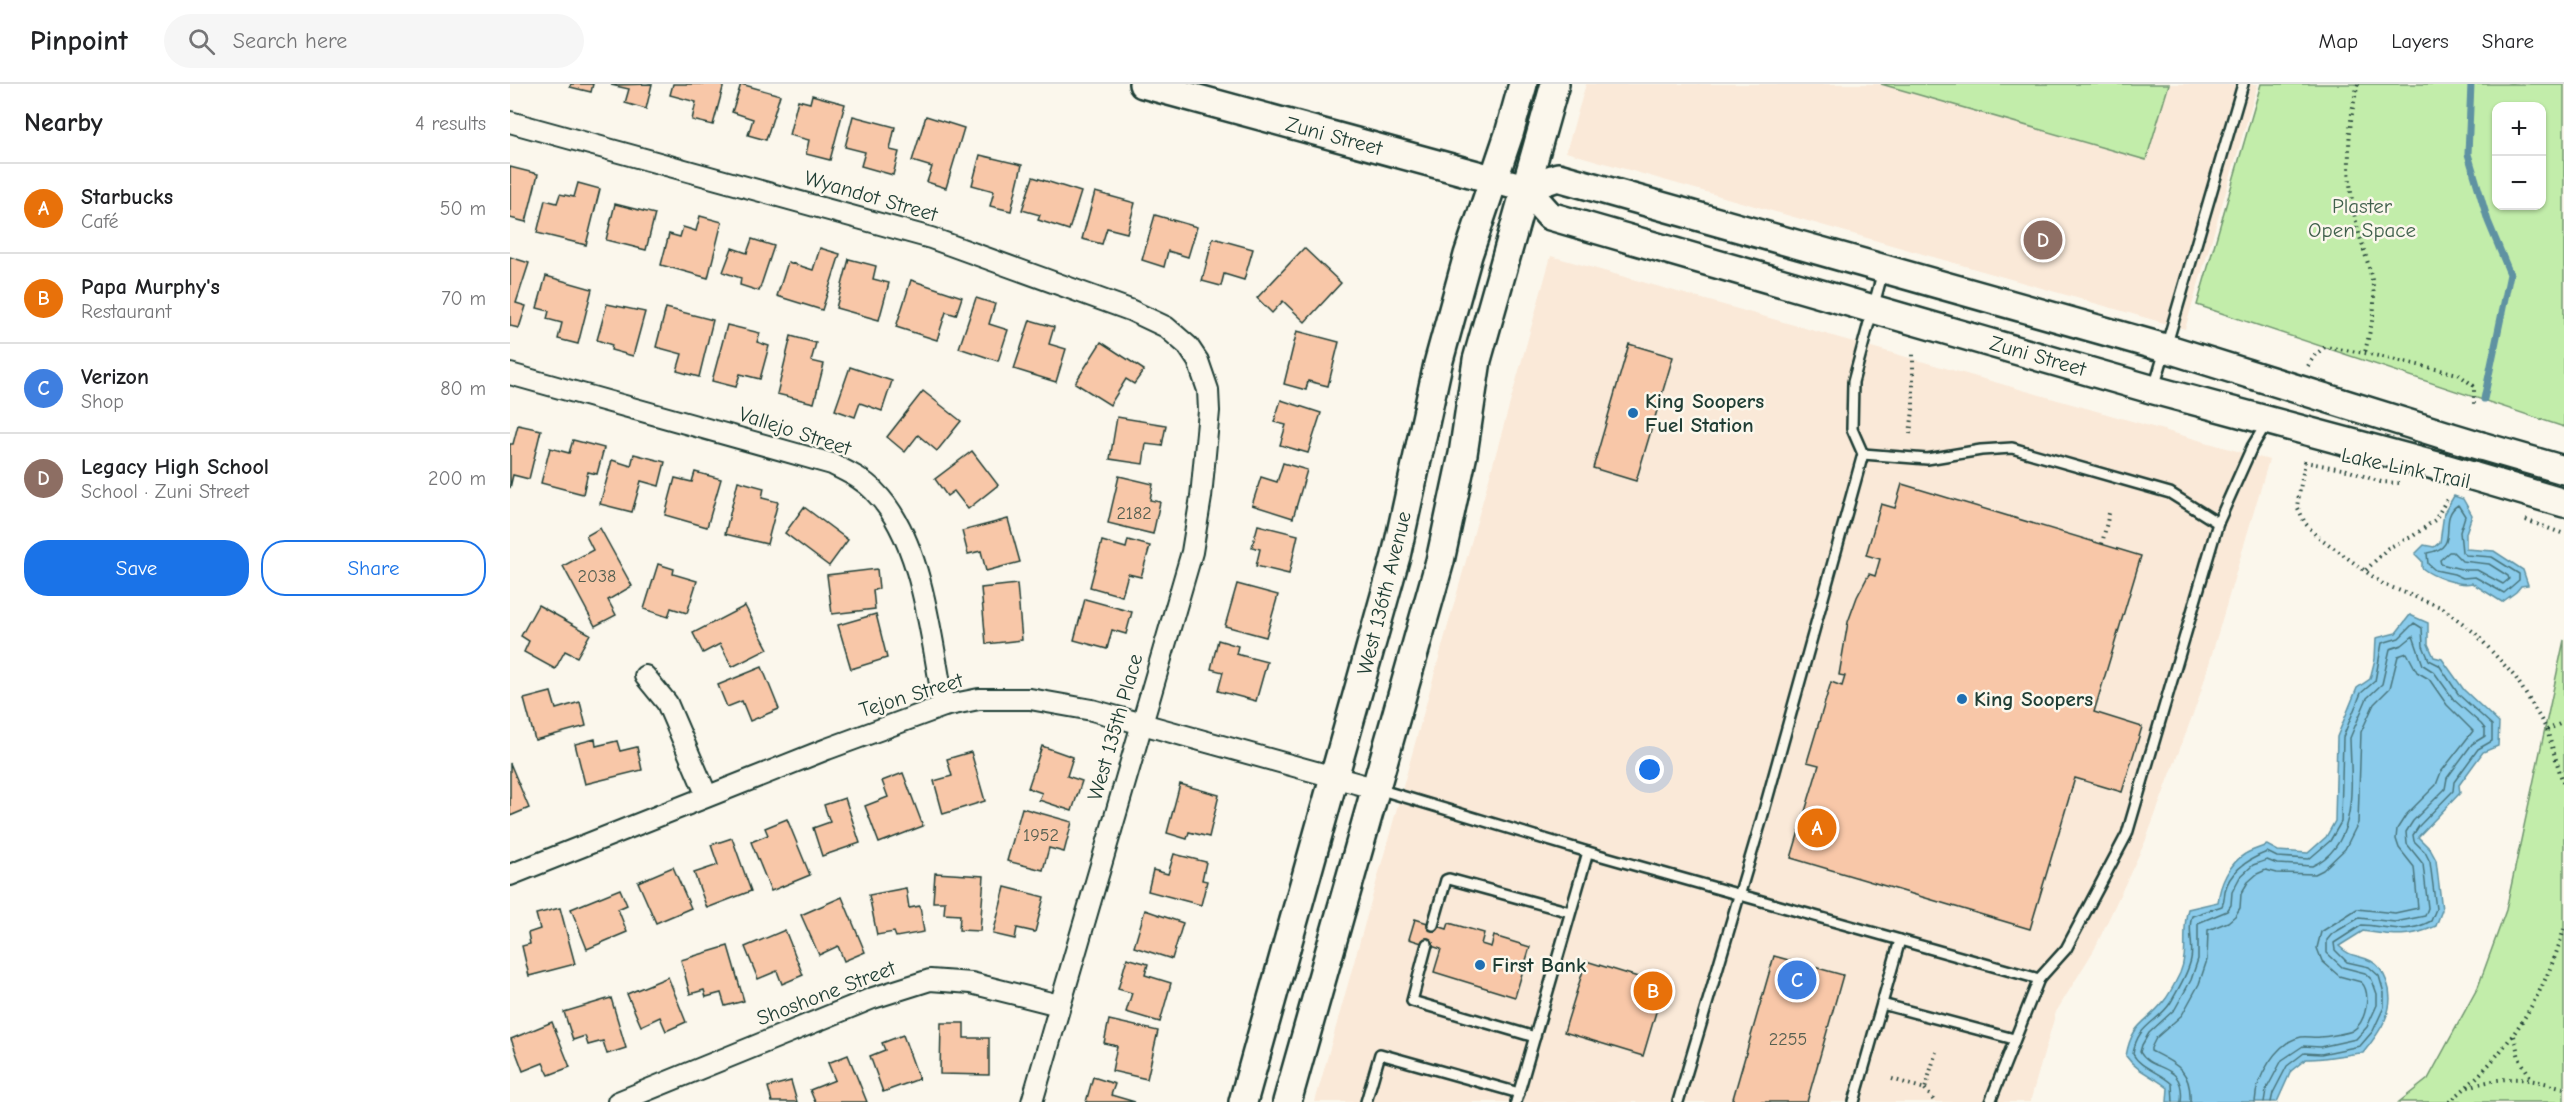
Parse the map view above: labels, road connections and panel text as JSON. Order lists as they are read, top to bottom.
{
  "streets": {
    "main road": ["Zuni Street", "West 136th Avenue"],
    "street": [
      "Wyandot Street",
      "Vallejo Street",
      "Tejon Street",
      "West 135th Place",
      "Shoshone Street"
    ],
    "path": ["Lake Link Trail"]
  },
  "crossings": [
    ["Zuni Street", "West 136th Avenue"],
    ["Wyandot Street", "West 135th Place"],
    ["Vallejo Street", "Tejon Street"],
    ["West 136th Avenue", "Tejon Street"],
    ["Tejon Street", "West 135th Place"],
    ["West 135th Place", "Shoshone Street"]
  ],
  "parks": ["Plaster Open Space"],
  "places": ["King Soopers Fuel Station", "King Soopers", "First Bank"],
  "house_numbers": [
    "2182",
    "2038",
    "1952",
    "2255"
  ],
  "page": {
    "header": "Pinpoint",
    "search": "Search here",
    "nav": ["Map", "Layers", "Share"],
    "heading": ["Nearby", "4 results"],
    "map_buttons": ["+", "−"],
    "list": [
      {
        "mark": "A",
        "name": "Starbucks",
        "note": "Café",
        "value": "50 m"
      },
      {
        "mark": "B",
        "name": "Papa Murphy's",
        "note": "Restaurant",
        "value": "70 m"
      },
      {
        "mark": "C",
        "name": "Verizon",
        "note": "Shop",
        "value": "80 m"
      },
      {
        "mark": "D",
        "name": "Legacy High School",
        "note": "School · Zuni Street",
        "value": "200 m"
      }
    ],
    "pins": [
      "D",
      "A",
      "C",
      "B"
    ],
    "buttons": ["Save", "Share"]
  }
}
